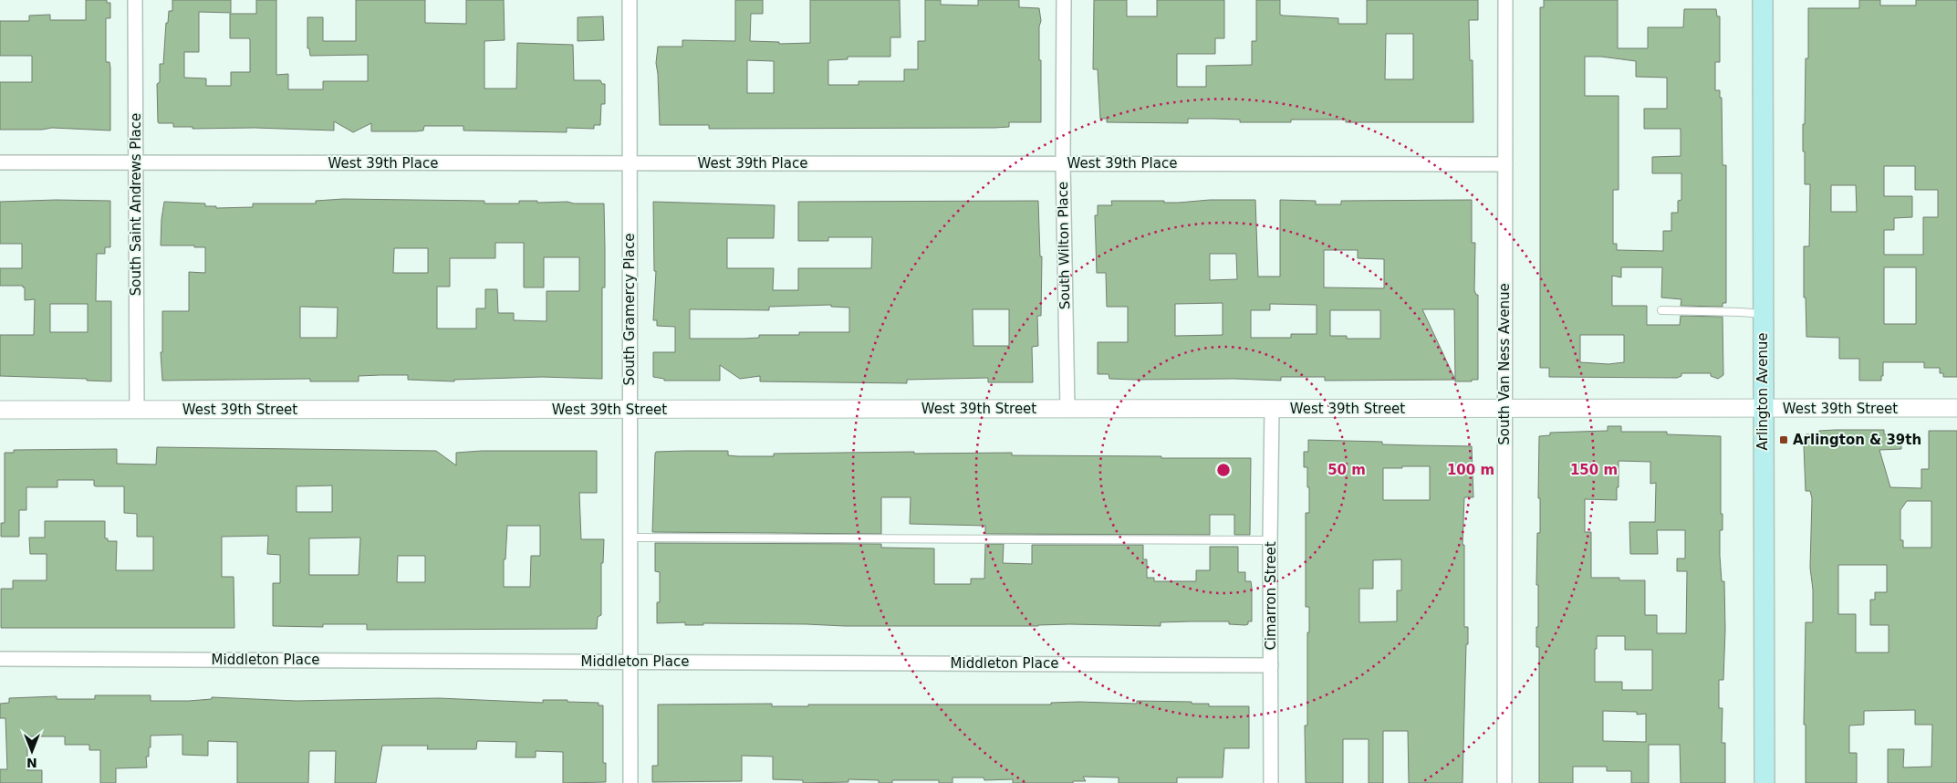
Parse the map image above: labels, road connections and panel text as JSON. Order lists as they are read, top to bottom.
{
  "streets": {
    "main road": ["Arlington Avenue"],
    "street": [
      "West 39th Place",
      "South Saint Andrews Place",
      "South Wilton Place",
      "South Gramercy Place",
      "South Van Ness Avenue",
      "West 39th Street",
      "Cimarron Street",
      "Middleton Place"
    ]
  },
  "crossings": [
    ["West 39th Place", "South Saint Andrews Place"],
    ["West 39th Place", "South Wilton Place"],
    ["West 39th Place", "South Gramercy Place"],
    ["West 39th Place", "South Van Ness Avenue"],
    ["South Saint Andrews Place", "West 39th Street"],
    ["South Wilton Place", "West 39th Street"],
    ["South Gramercy Place", "West 39th Street"],
    ["South Gramercy Place", "Middleton Place"],
    ["South Van Ness Avenue", "West 39th Street"],
    ["Arlington Avenue", "West 39th Street"],
    ["West 39th Street", "Cimarron Street"],
    ["Cimarron Street", "Middleton Place"]
  ],
  "places": {
    "transit": ["Arlington & 39th"]
  },
  "north": "bottom",
  "rings": ["50 m", "100 m", "150 m"]
}
